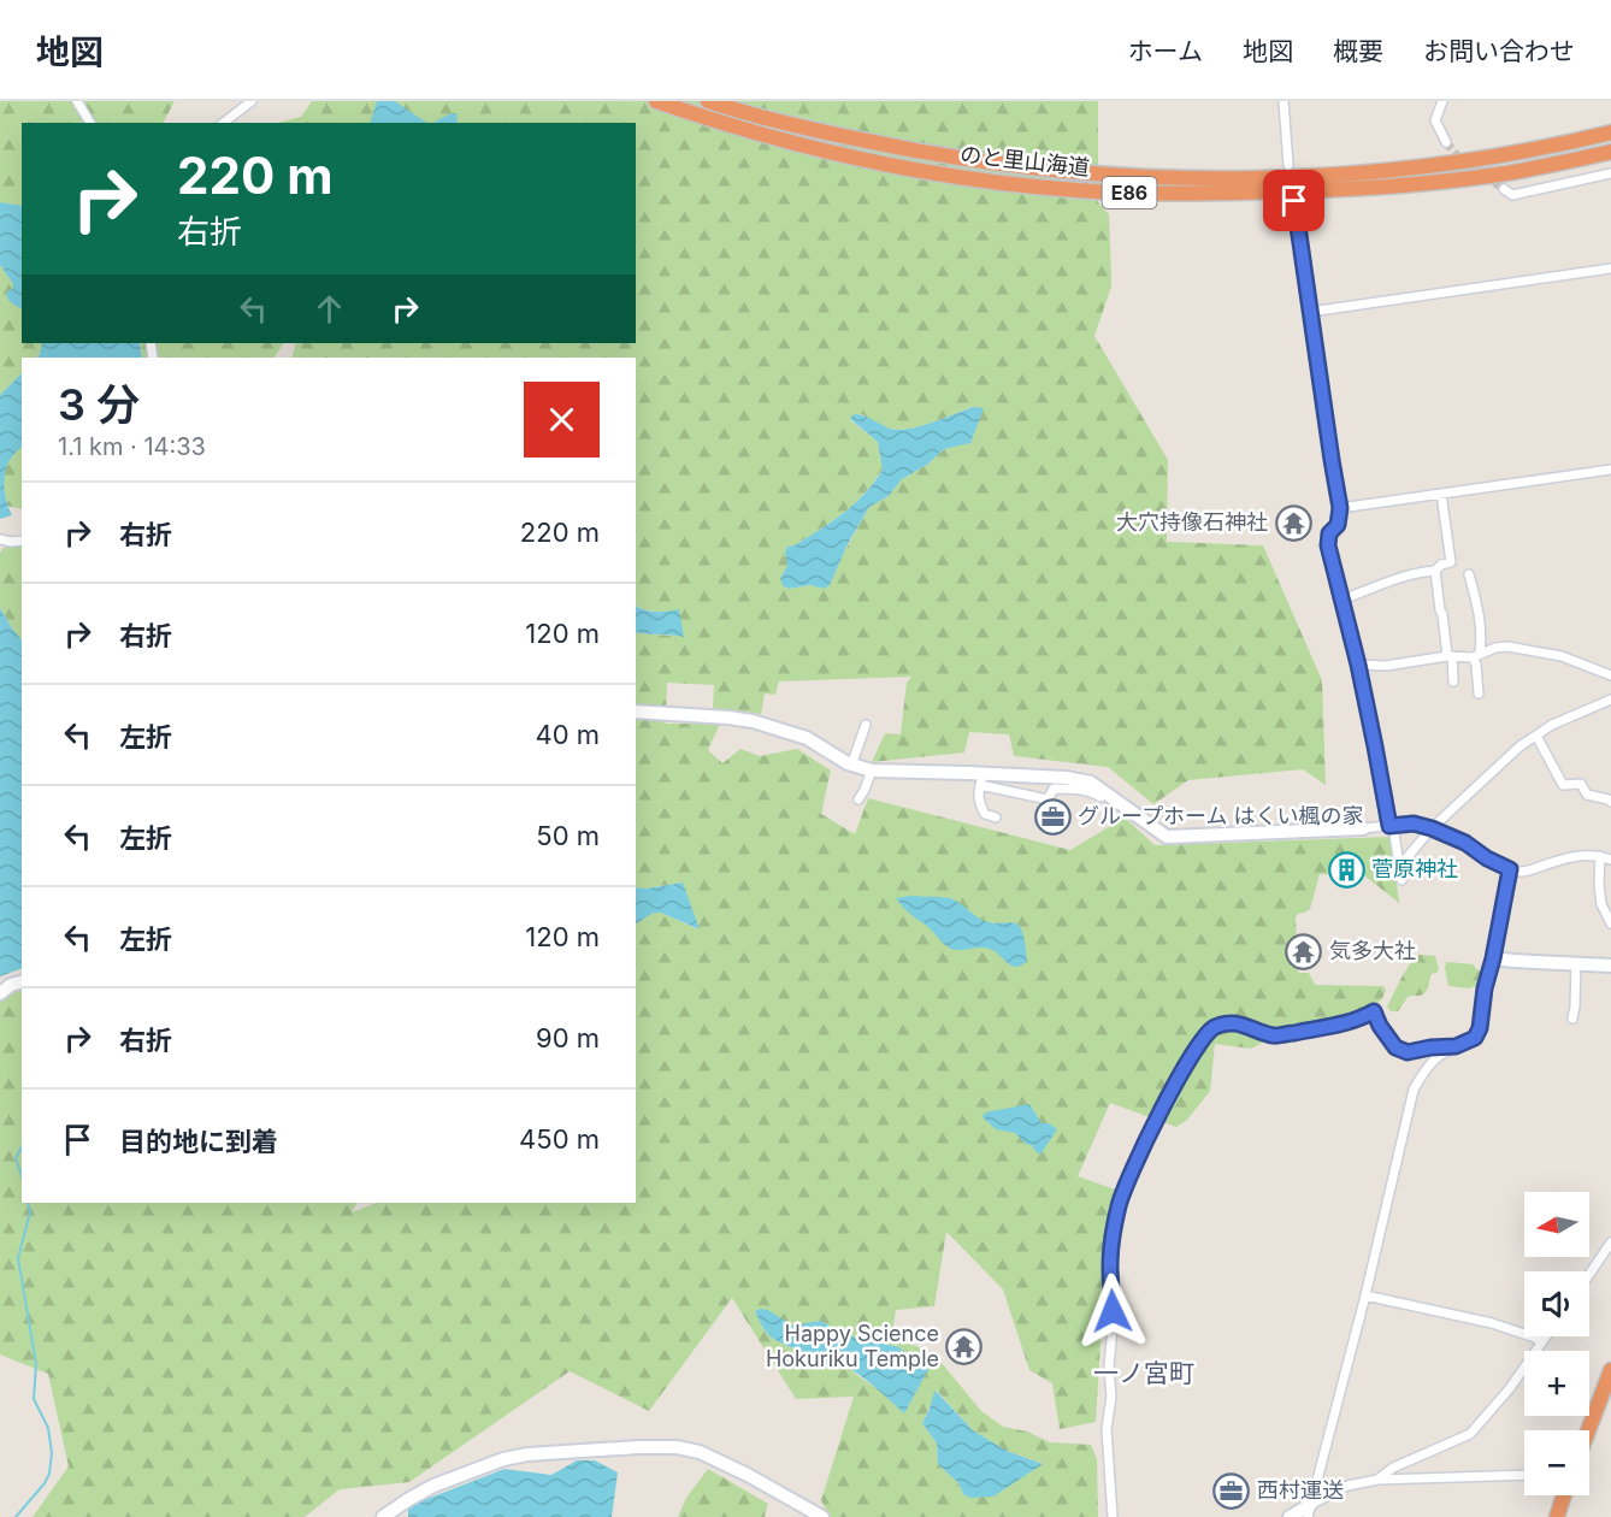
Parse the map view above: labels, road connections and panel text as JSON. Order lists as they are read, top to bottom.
{
  "streets": {
    "highway": ["のと里山海道", "E86"]
  },
  "districts": ["一ノ宮町"],
  "places": {
    "temple": ["大穴持像石神社", "気多大社", "Happy Science Hokuriku Temple"],
    "office": ["グループホーム はくい楓の家", "西村運送"],
    "building": ["菅原神社"]
  },
  "north": "left",
  "page": {
    "header": "地図",
    "nav": [
      "ホーム",
      "地図",
      "概要",
      "お問い合わせ"
    ],
    "turn": ["220 m", "右折"],
    "heading": ["3 分", "1.1 km · 14:33"],
    "list": [
      {
        "name": "右折",
        "value": "220 m"
      },
      {
        "name": "右折",
        "value": "120 m"
      },
      {
        "name": "左折",
        "value": "40 m"
      },
      {
        "name": "左折",
        "value": "50 m"
      },
      {
        "name": "左折",
        "value": "120 m"
      },
      {
        "name": "右折",
        "value": "90 m"
      },
      {
        "name": "目的地に到着",
        "value": "450 m"
      }
    ],
    "map_buttons": ["+", "−"]
  }
}
